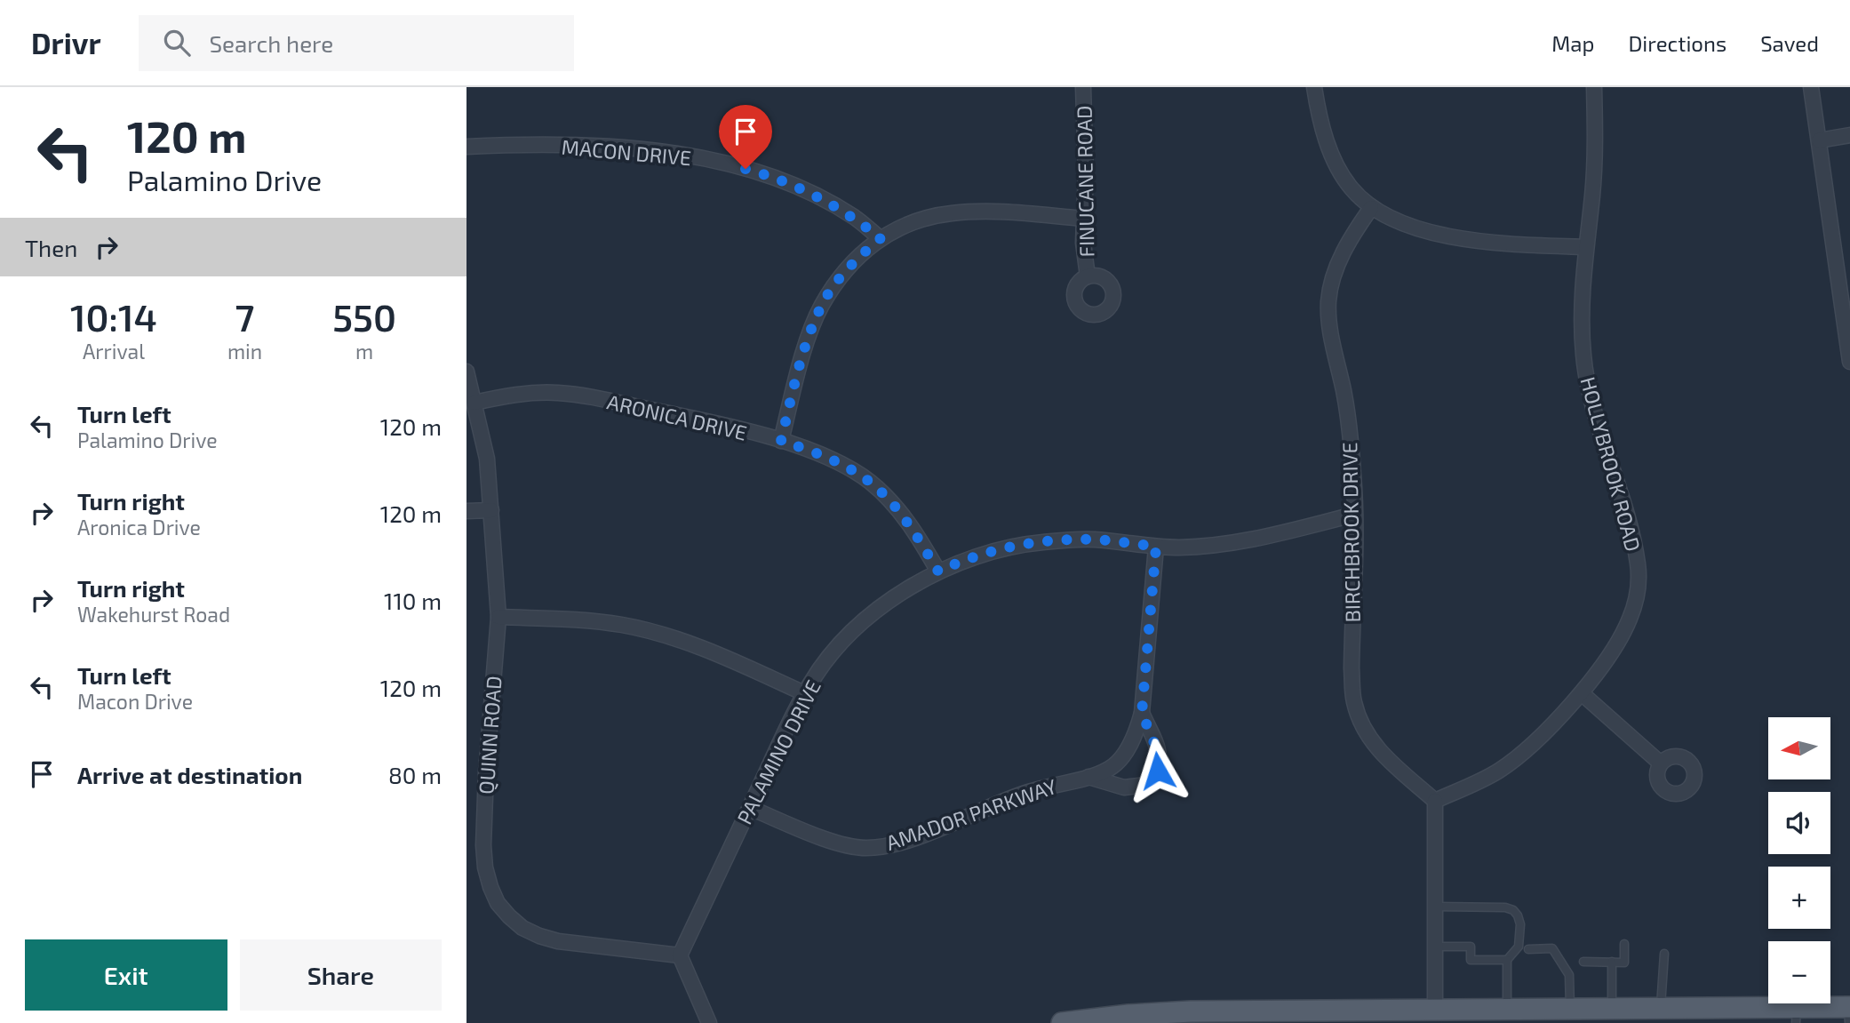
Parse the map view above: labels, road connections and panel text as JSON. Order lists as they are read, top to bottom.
{
  "streets": {
    "street": [
      "MACON DRIVE",
      "FINUCANE ROAD",
      "ARONICA DRIVE",
      "HOLLYBROOK ROAD",
      "BIRCHBROOK DRIVE",
      "QUINN ROAD",
      "PALAMINO DRIVE",
      "AMADOR PARKWAY"
    ]
  },
  "crossings": [
    ["ARONICA DRIVE", "QUINN ROAD"],
    ["ARONICA DRIVE", "PALAMINO DRIVE"],
    ["HOLLYBROOK ROAD", "BIRCHBROOK DRIVE"],
    ["BIRCHBROOK DRIVE", "PALAMINO DRIVE"],
    ["QUINN ROAD", "PALAMINO DRIVE"],
    ["PALAMINO DRIVE", "AMADOR PARKWAY"]
  ],
  "north": "left",
  "page": {
    "header": "Drivr",
    "search": "Search here",
    "nav": ["Map", "Directions", "Saved"],
    "turn": ["120 m", "Palamino Drive"],
    "then": "Then",
    "eta": [
      "10:14",
      "Arrival",
      "7",
      "min",
      "550",
      "m"
    ],
    "list": [
      {
        "name": "Turn left",
        "note": "Palamino Drive",
        "value": "120 m"
      },
      {
        "name": "Turn right",
        "note": "Aronica Drive",
        "value": "120 m"
      },
      {
        "name": "Turn right",
        "note": "Wakehurst Road",
        "value": "110 m"
      },
      {
        "name": "Turn left",
        "note": "Macon Drive",
        "value": "120 m"
      },
      {
        "name": "Arrive at destination",
        "value": "80 m"
      }
    ],
    "map_buttons": ["+", "−"],
    "buttons": ["Exit", "Share"]
  }
}
